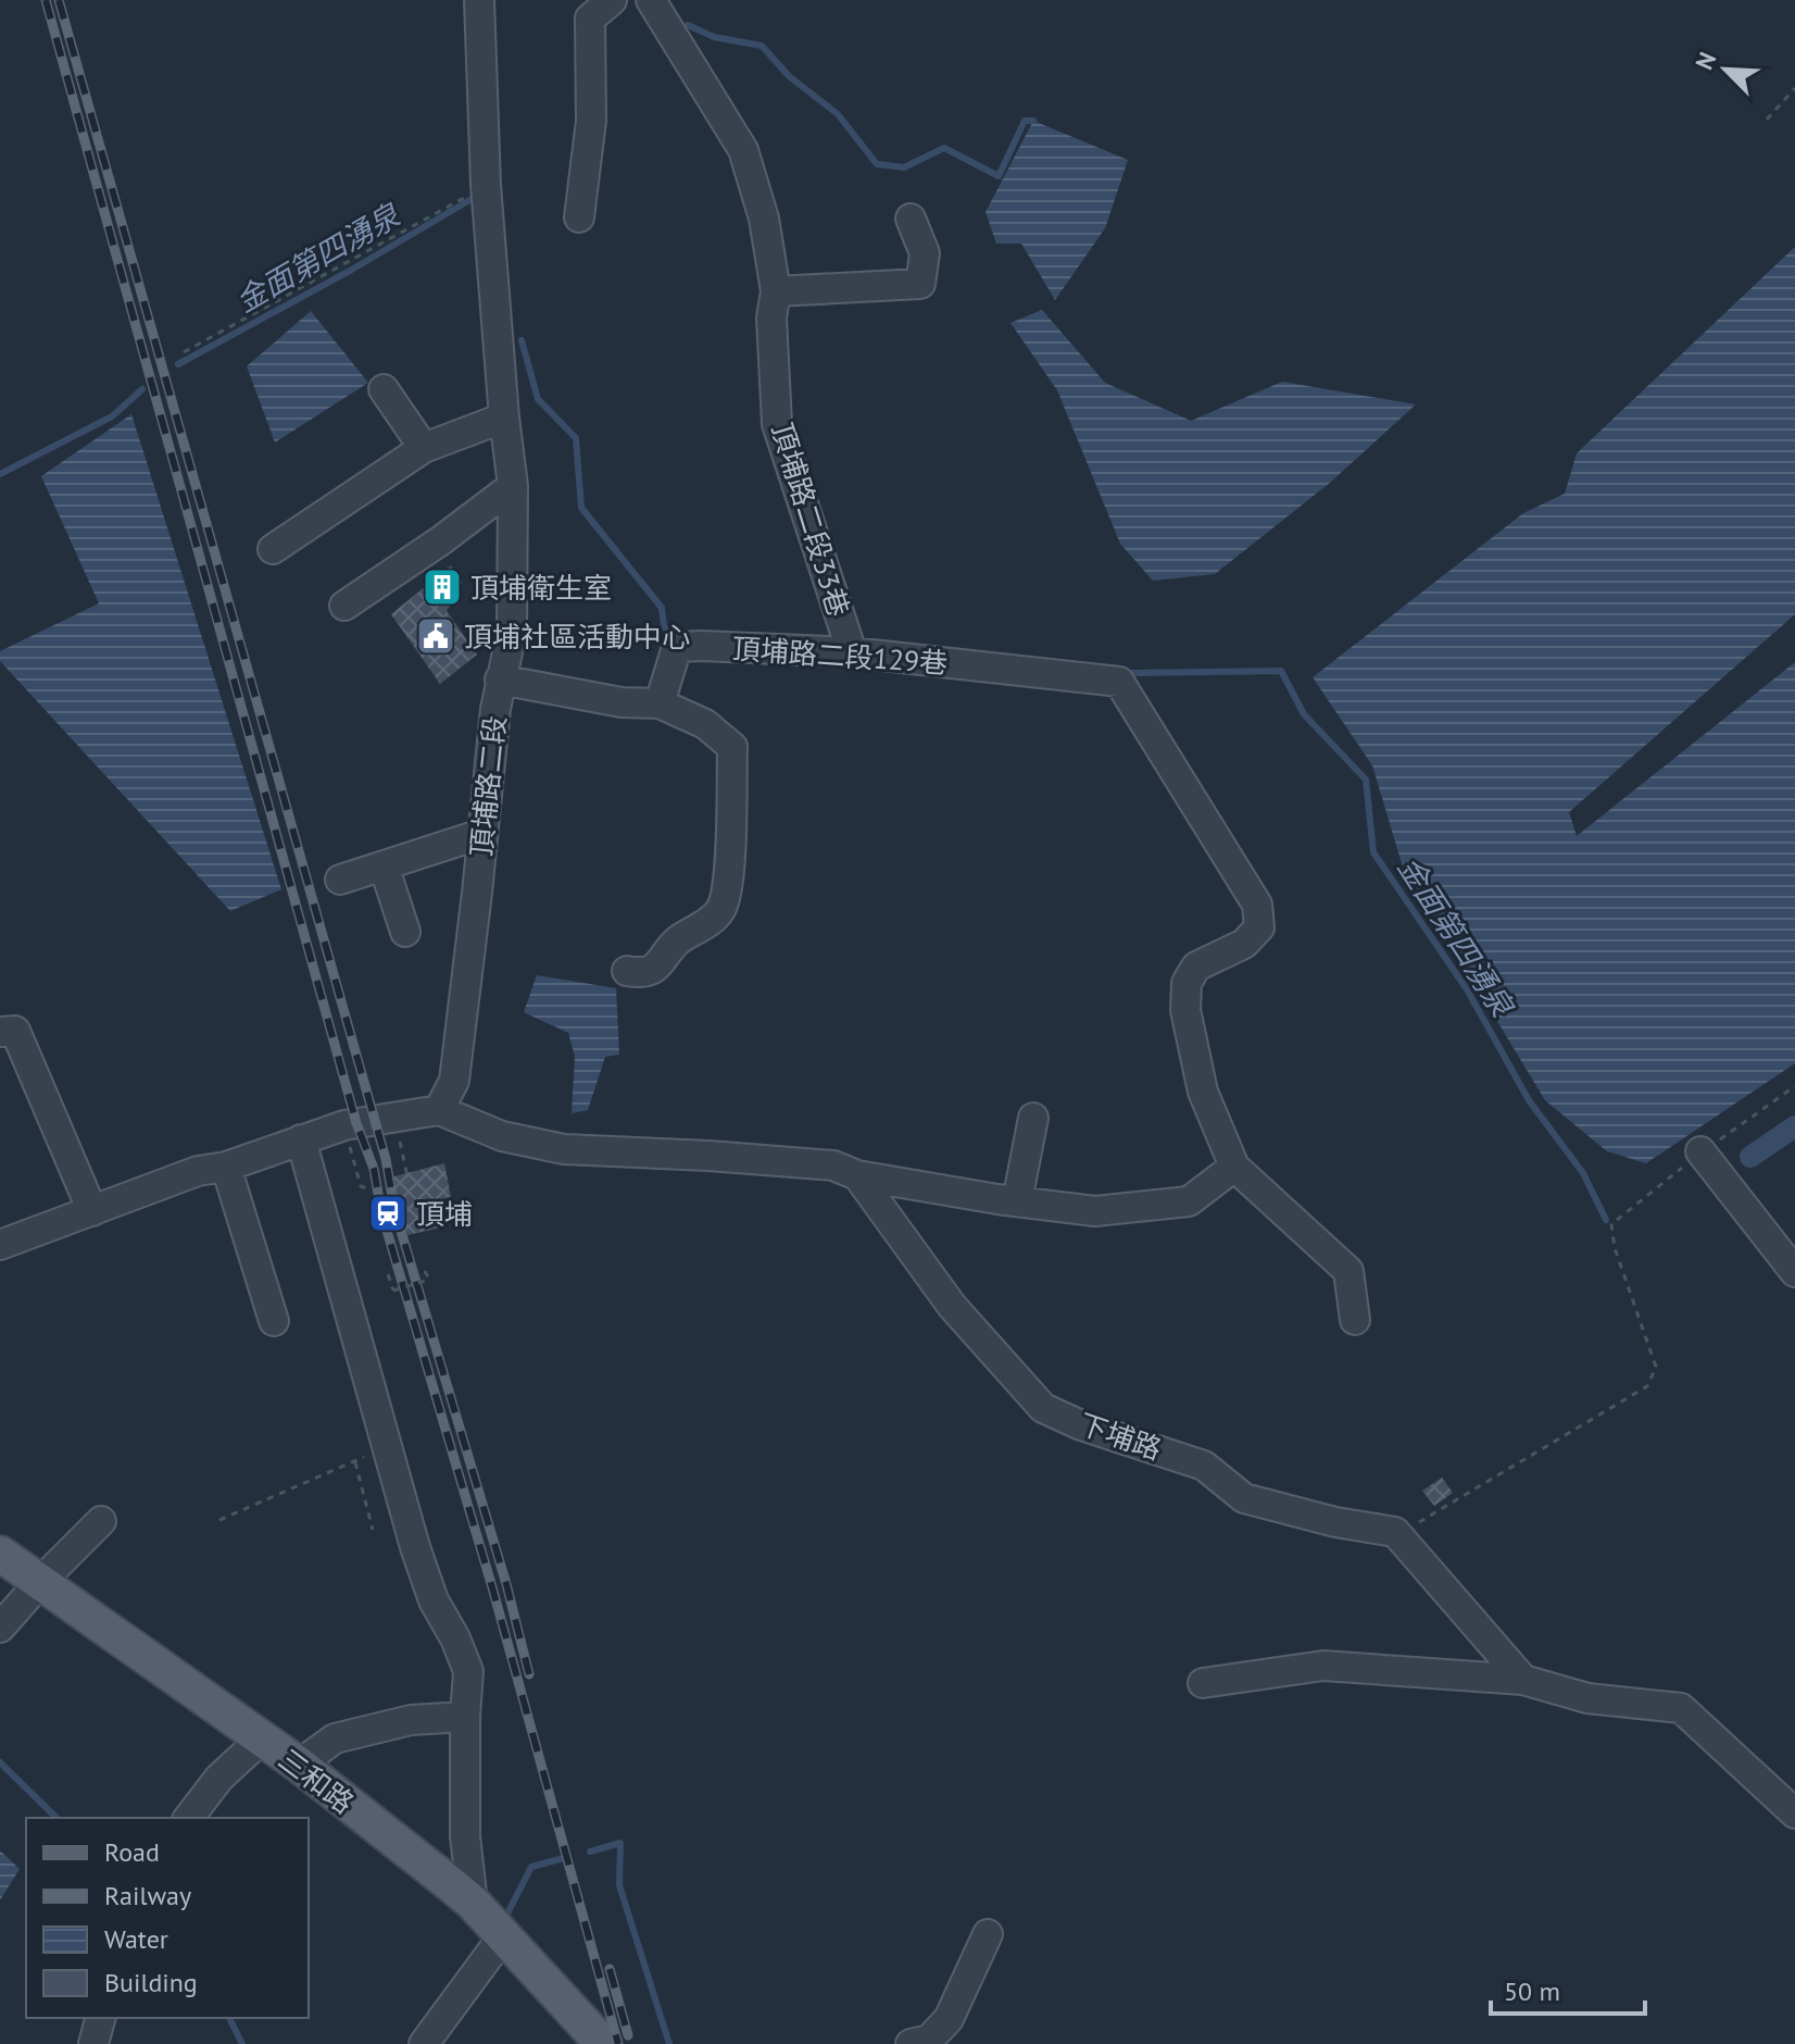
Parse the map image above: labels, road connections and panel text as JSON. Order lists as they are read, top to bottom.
{
  "streets": {
    "main road": ["三和路"],
    "street": [
      "頂埔路二段33巷",
      "頂埔路二段129巷",
      "頂埔路二段",
      "下埔路"
    ]
  },
  "crossings": [
    ["頂埔路二段33巷", "頂埔路二段129巷"]
  ],
  "water": ["金面第四湧泉"],
  "places": {
    "building": ["頂埔衛生室"],
    "public building": ["頂埔社區活動中心"],
    "station": ["頂埔"]
  },
  "legend": [
    "Road",
    "Railway",
    "Water",
    "Building"
  ],
  "scale_bar": "50 m",
  "north": "top left"
}
